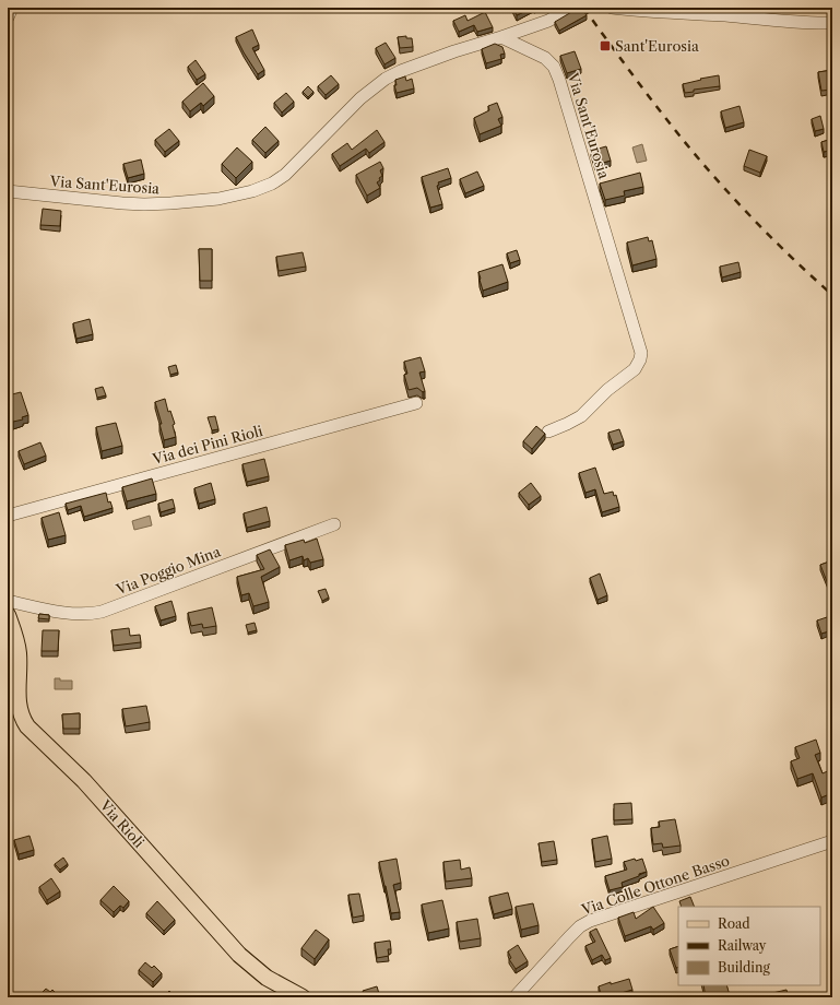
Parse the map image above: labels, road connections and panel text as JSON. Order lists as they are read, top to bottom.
{
  "streets": {
    "main road": ["Via Rioli"],
    "street": [
      "Via Sant'Eurosia",
      "Via dei Pini Rioli",
      "Via Poggio Mina",
      "Via Colle Ottone Basso"
    ]
  },
  "places": {
    "transit": ["Sant'Eurosia"]
  },
  "legend": ["Road", "Railway", "Building"]
}
